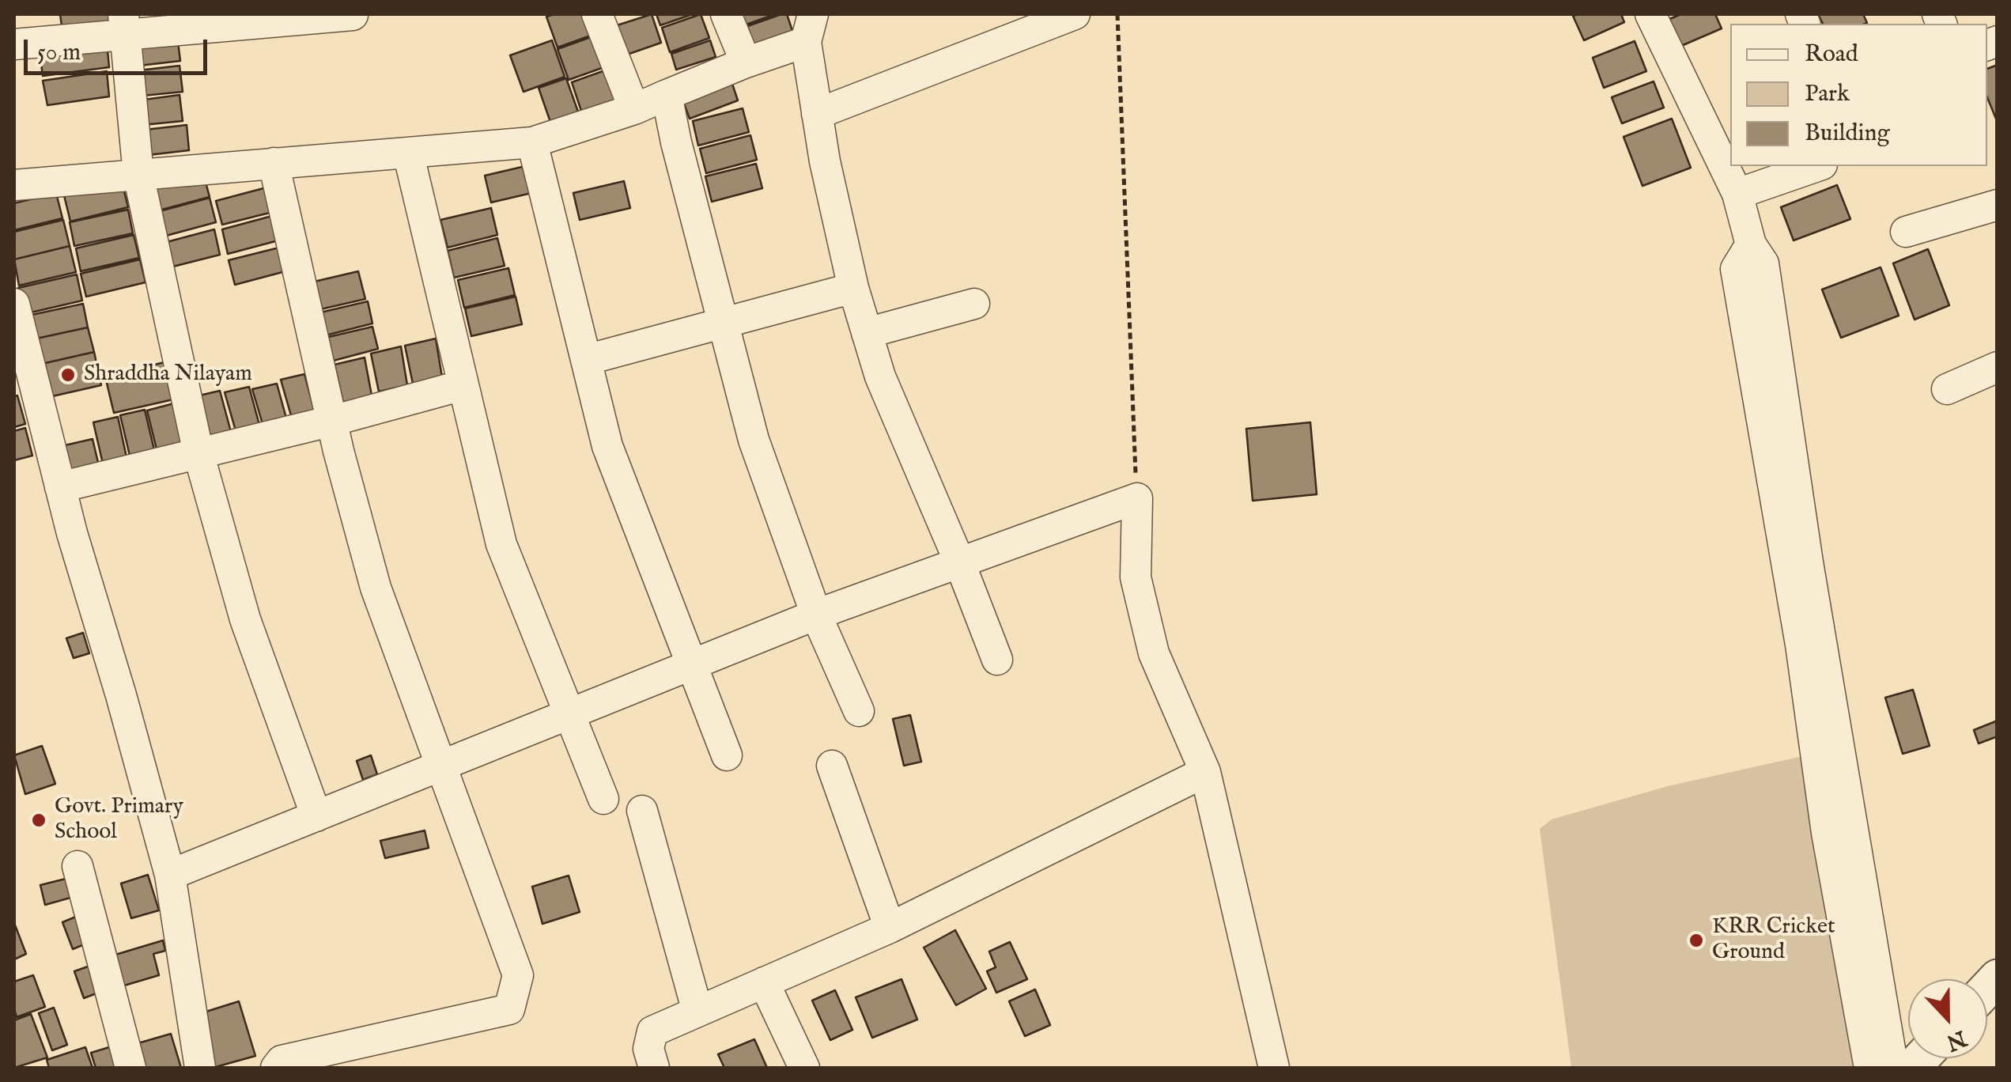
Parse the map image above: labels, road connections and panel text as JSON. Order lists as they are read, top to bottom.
{
  "places": ["Shraddha Nilayam", "Govt. Primary School", "KRR Cricket Ground"],
  "legend": ["Road", "Park", "Building"],
  "scale_bar": "50 m",
  "north": "bottom"
}
